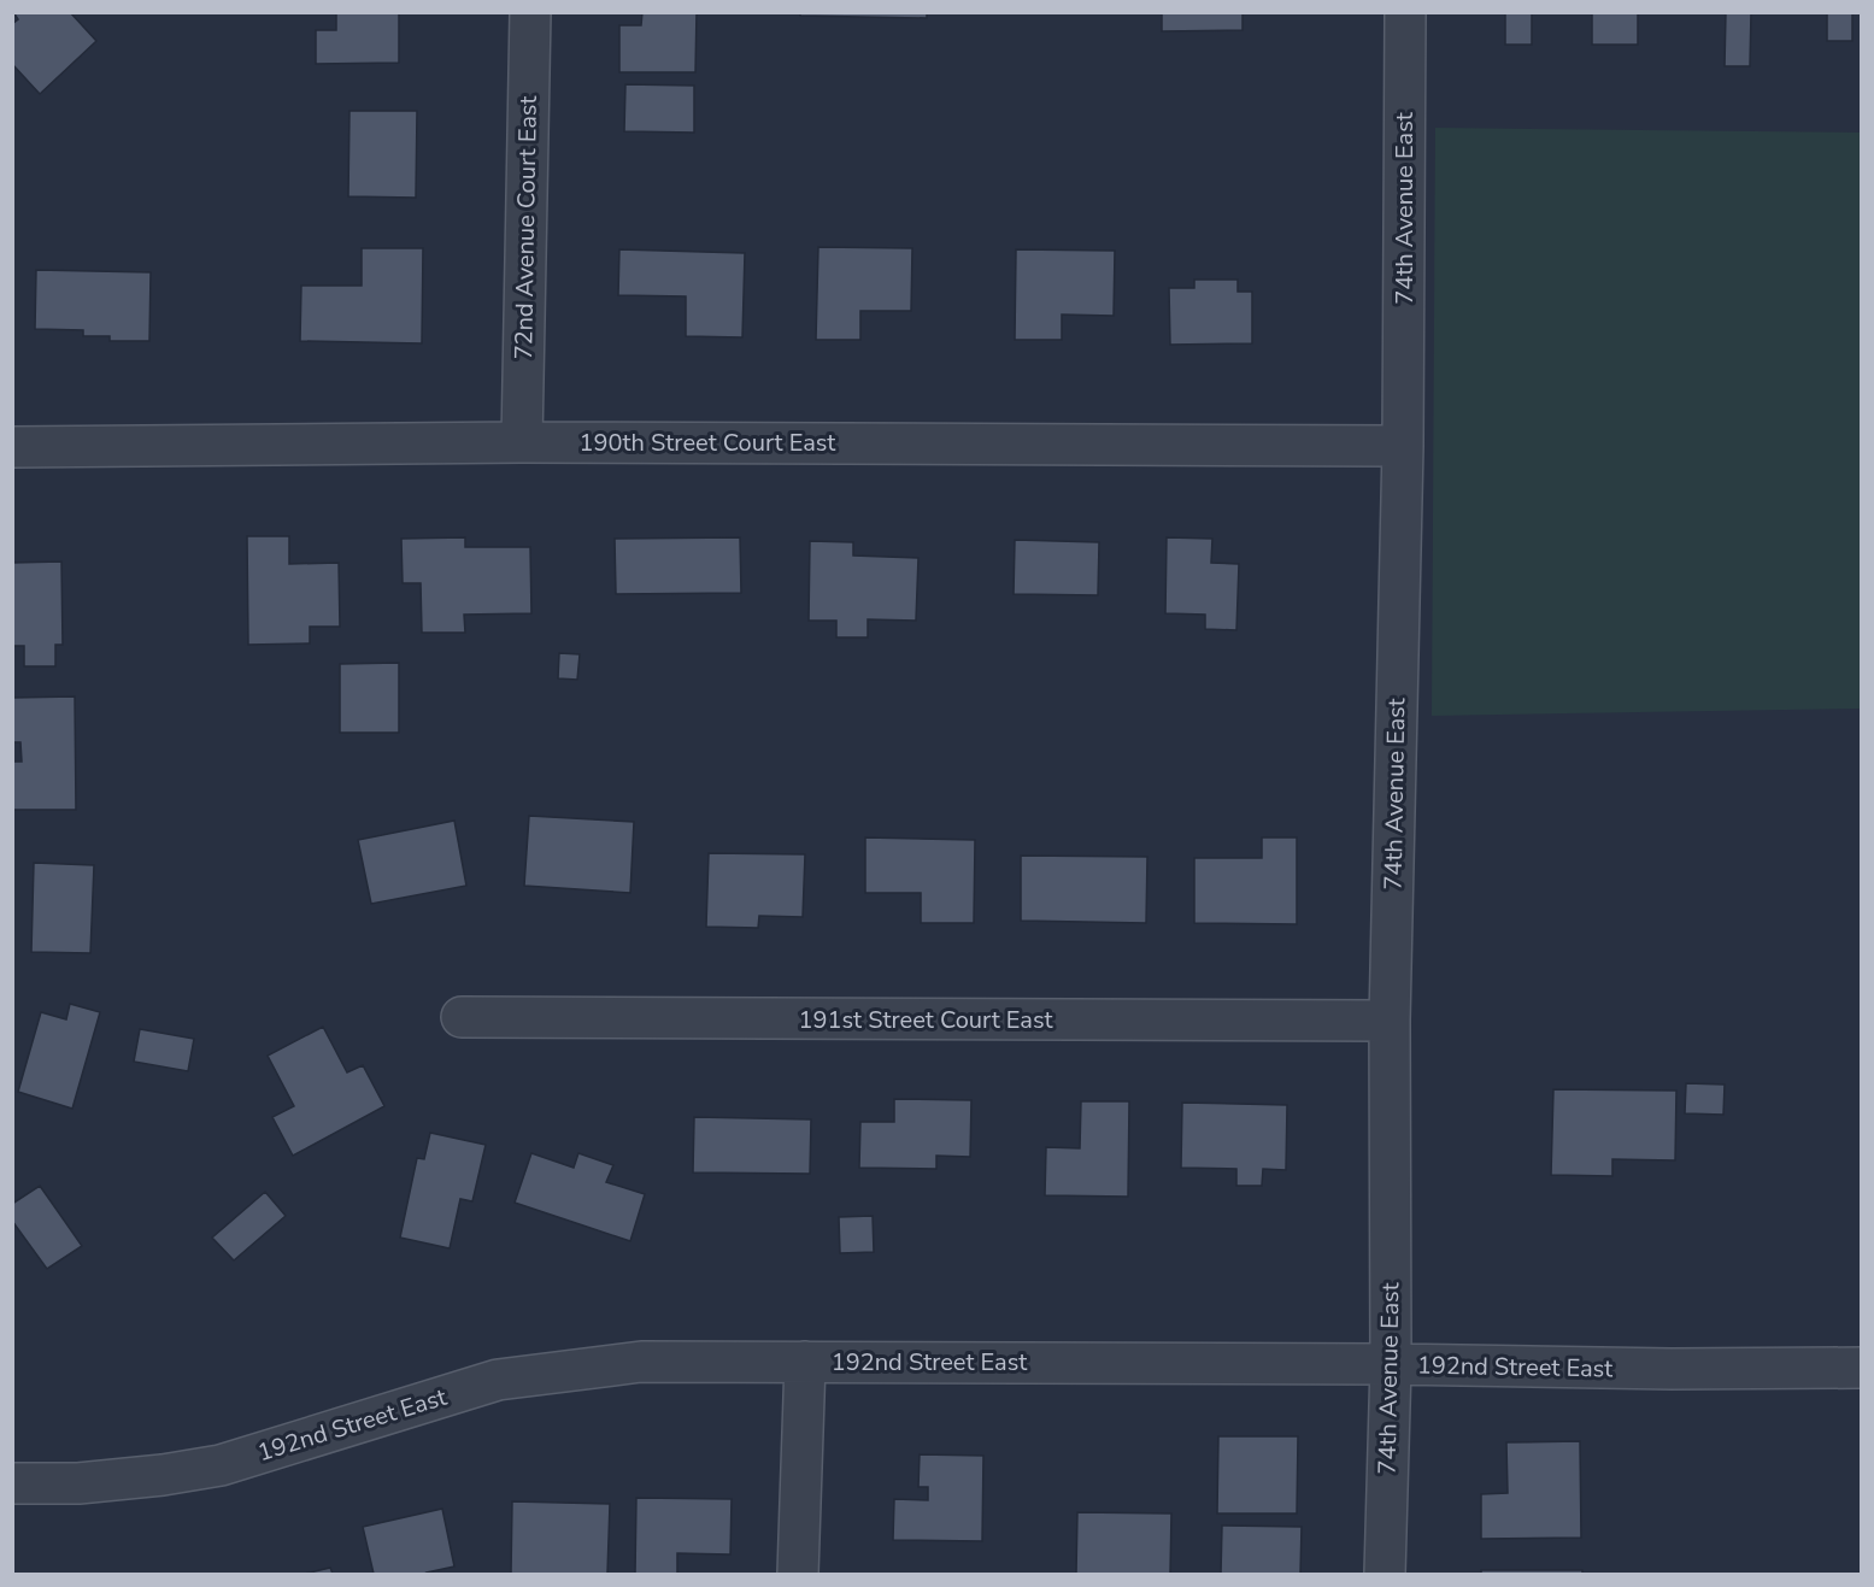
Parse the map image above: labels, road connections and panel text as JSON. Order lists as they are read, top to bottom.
{
  "streets": {
    "street": [
      "74th Avenue East",
      "72nd Avenue Court East",
      "190th Street Court East",
      "191st Street Court East",
      "192nd Street East"
    ]
  },
  "crossings": [
    ["74th Avenue East", "190th Street Court East"],
    ["74th Avenue East", "191st Street Court East"],
    ["74th Avenue East", "192nd Street East"],
    ["72nd Avenue Court East", "190th Street Court East"]
  ]
}
